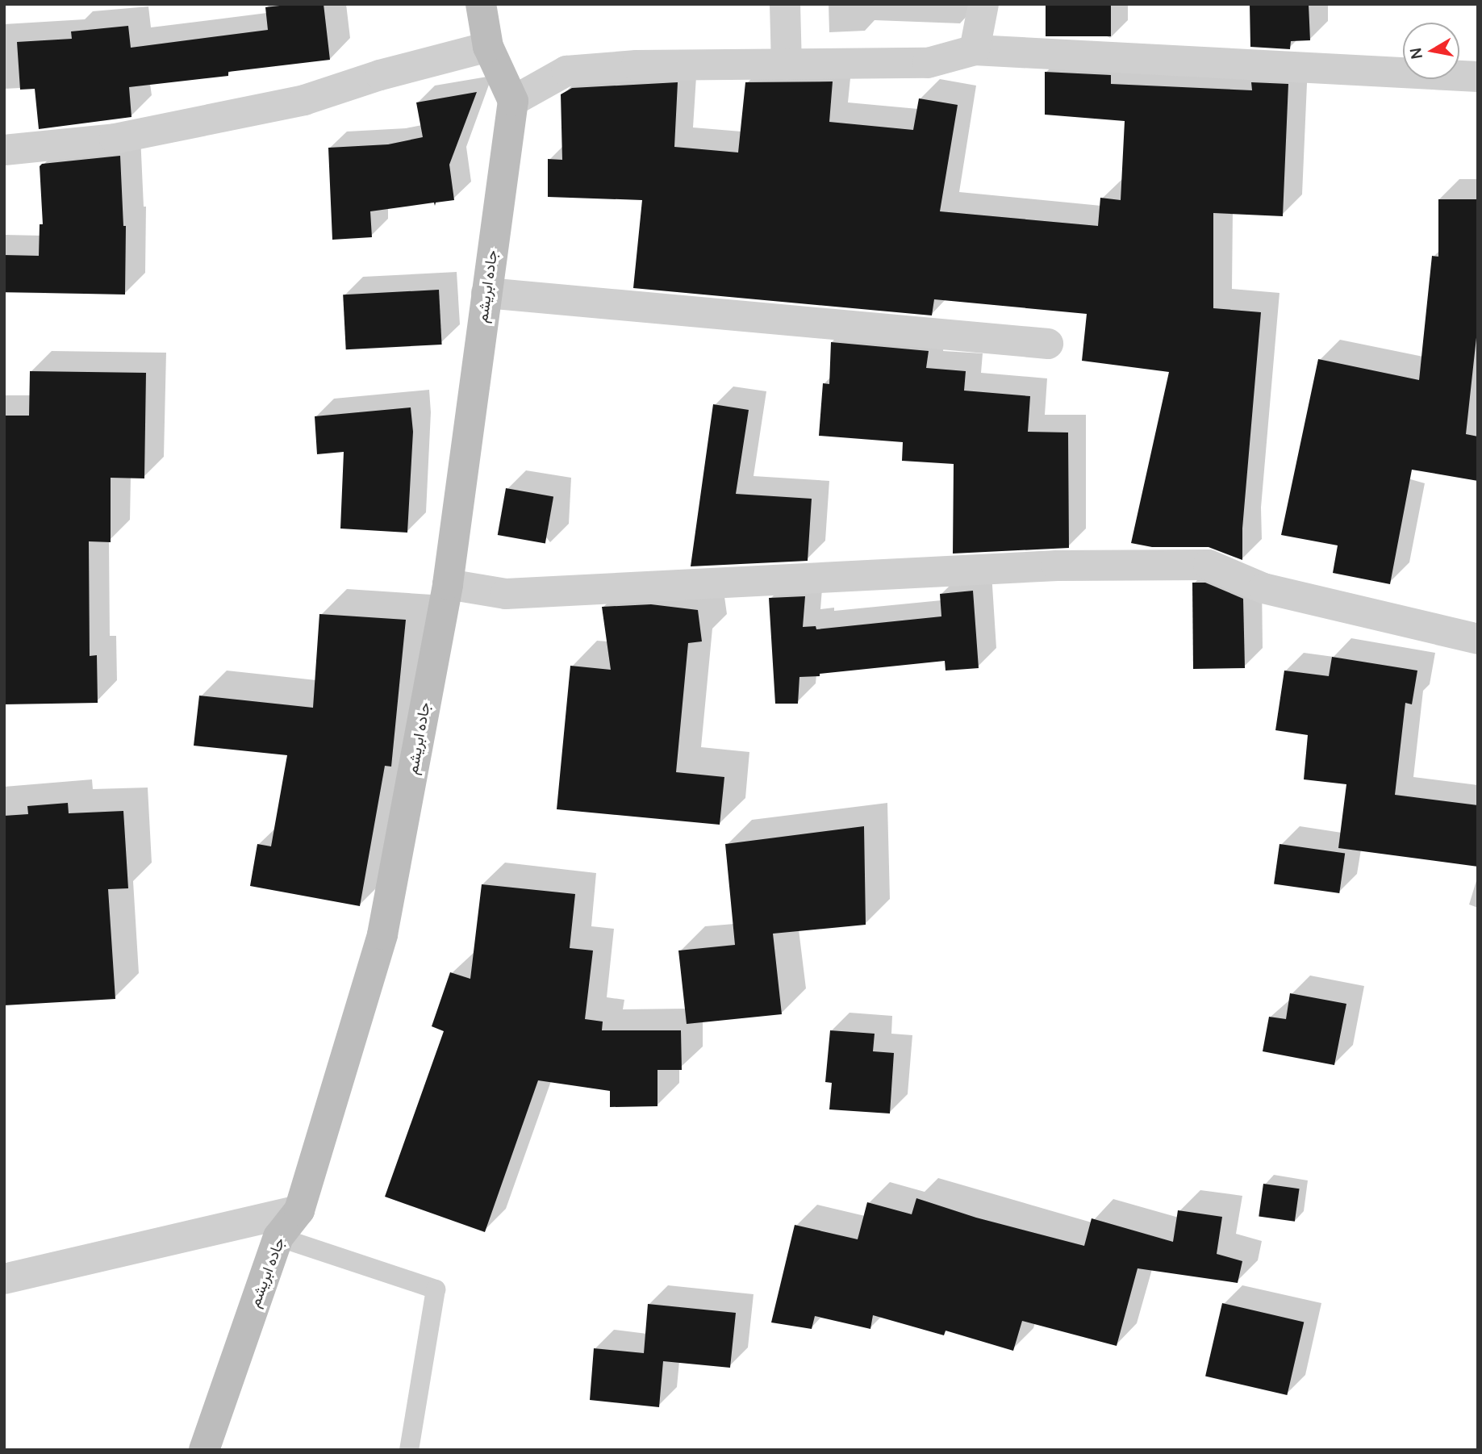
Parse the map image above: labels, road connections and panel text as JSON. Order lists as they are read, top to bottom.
{
  "streets": {
    "main road": ["جاده ابریشم"]
  },
  "north": "left"
}
